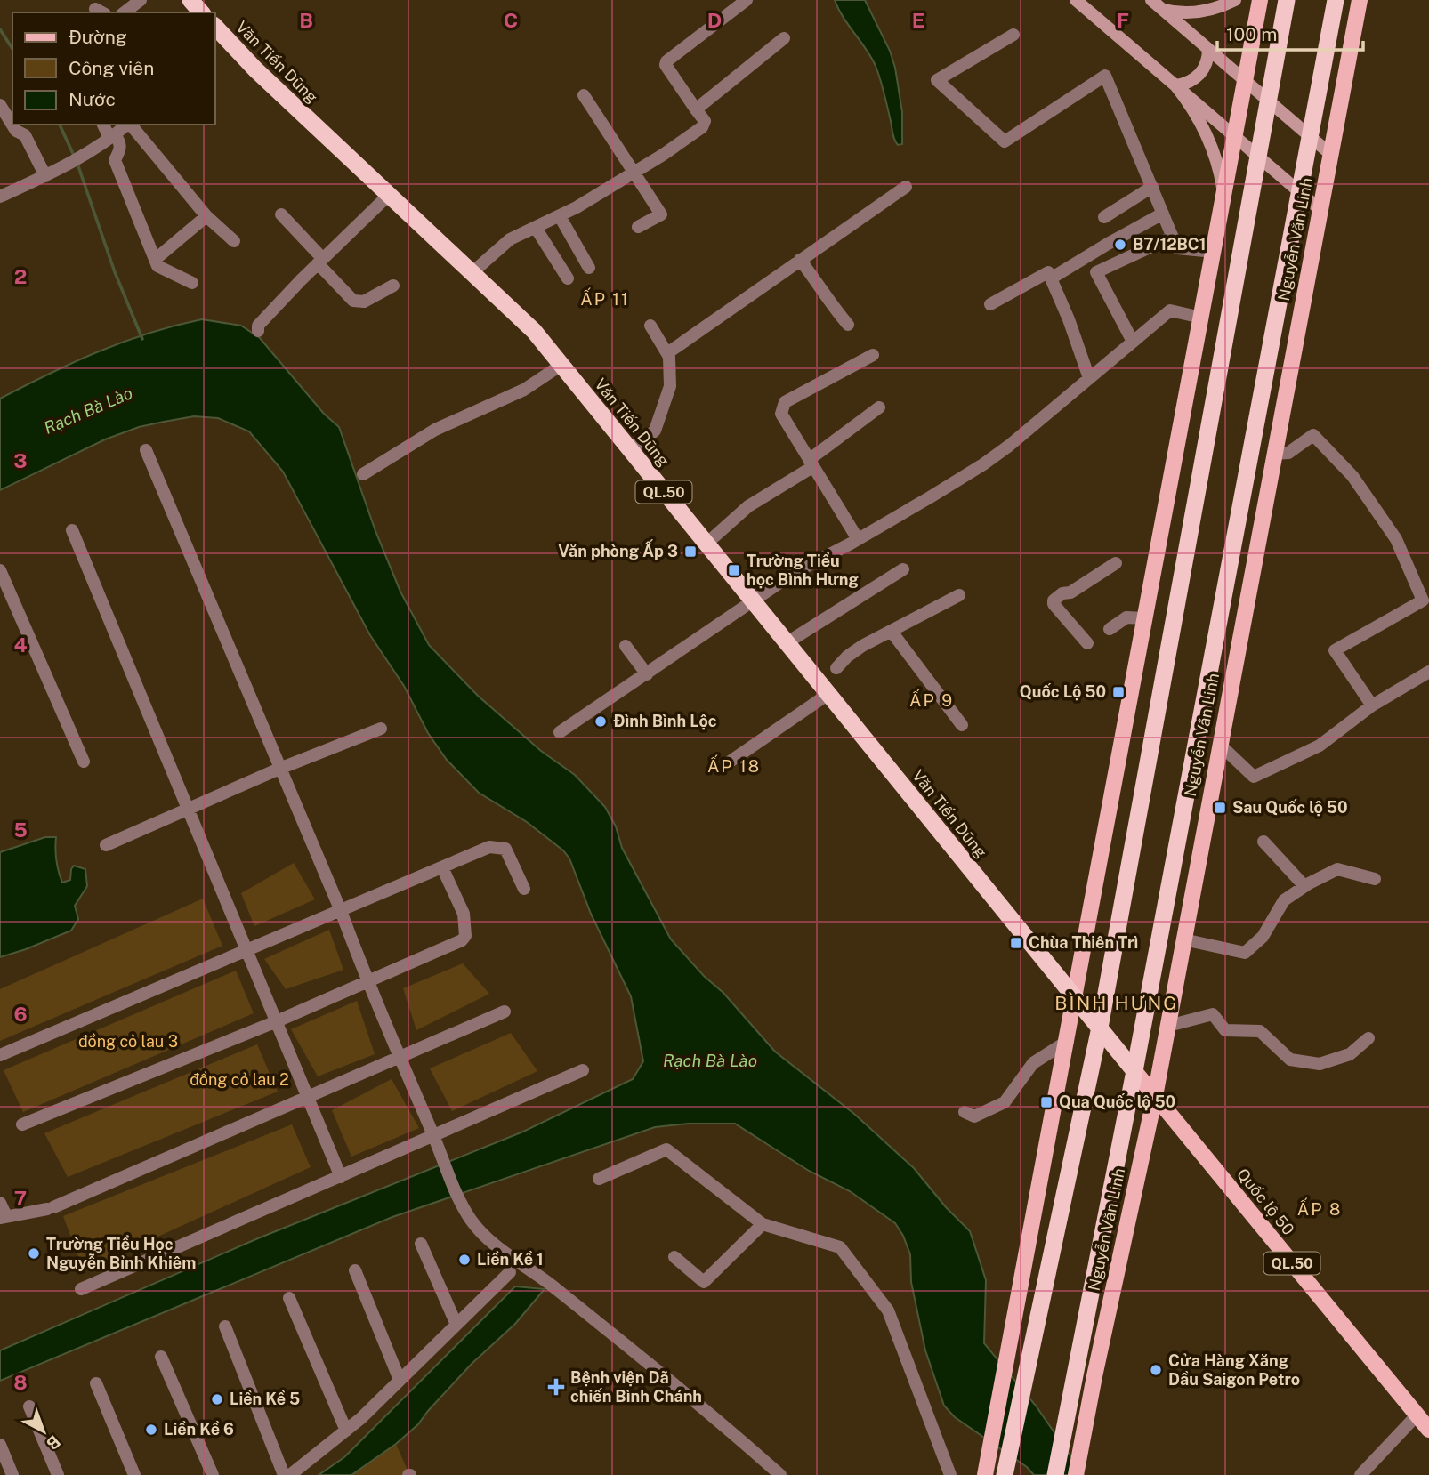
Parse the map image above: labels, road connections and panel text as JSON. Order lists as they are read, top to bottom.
{
  "streets": {
    "highway": [
      "Văn Tiến Dũng",
      "Nguyễn Văn Linh",
      "QL.50",
      "Quốc lộ 50"
    ]
  },
  "crossings": [
    ["Văn Tiến Dũng", "Quốc lộ 50"],
    ["Nguyễn Văn Linh", "Quốc lộ 50"]
  ],
  "districts": [
    "ẤP 11",
    "ẤP 9",
    "ẤP 18",
    "BÌNH HƯNG",
    "ẤP 8"
  ],
  "water": ["Rạch Bà Lào"],
  "parks": ["đồng cỏ lau 3", "đồng cỏ lau 2"],
  "places": {
    "other": [
      "B7/12BC1",
      "Đình Bình Lộc",
      "Trường Tiểu Học Nguyễn Bỉnh Khiêm",
      "Liền Kề 1",
      "Cửa Hàng Xăng Dầu Saigon Petro",
      "Liền Kề 5",
      "Liền Kề 6"
    ],
    "transit": [
      "Văn phòng Ấp 3",
      "Trường Tiểu học Bình Hưng",
      "Quốc Lộ 50",
      "Sau Quốc lộ 50",
      "Chùa Thiên Trì",
      "Qua Quốc lộ 50"
    ],
    "health": ["Bệnh viện Dã chiến Bình Chánh"]
  },
  "legend": ["Đường", "Công viên", "Nước"],
  "scale_bar": "100 m",
  "north": "bottom right",
  "grid": {
    "columns": [
      "B",
      "C",
      "D",
      "E",
      "F"
    ],
    "rows": [
      "2",
      "3",
      "4",
      "5",
      "6",
      "7",
      "8"
    ]
  }
}
